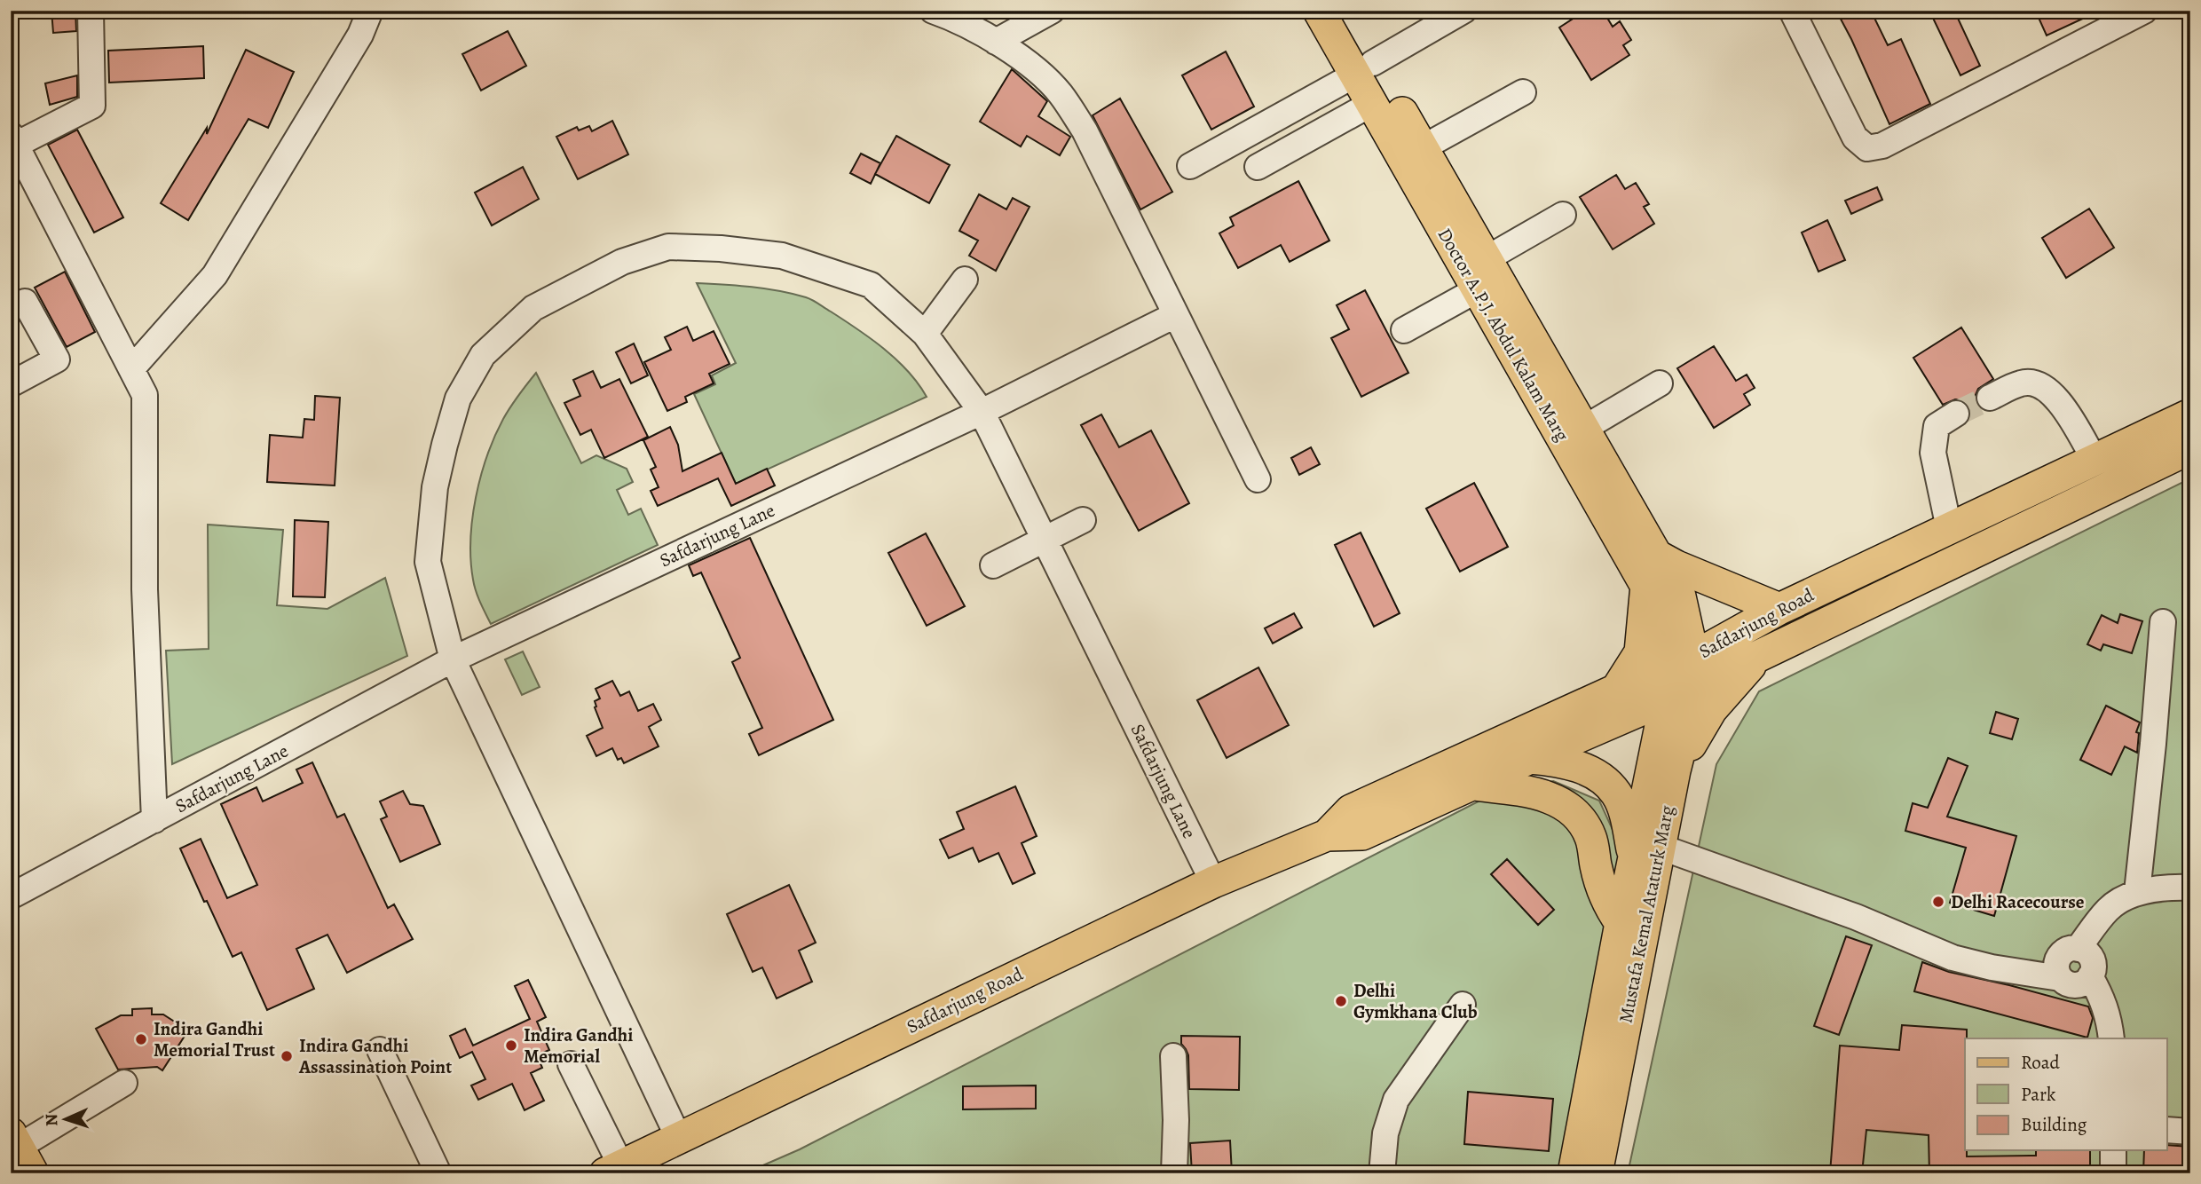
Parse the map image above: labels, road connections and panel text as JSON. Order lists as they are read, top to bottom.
{
  "streets": {
    "main road": ["Doctor A.P.J. Abdul Kalam Marg", "Safdarjung Road", "Mustafa Kemal Ataturk Marg"],
    "street": ["Safdarjung Lane"]
  },
  "crossings": [
    ["Doctor A.P.J. Abdul Kalam Marg", "Safdarjung Road"],
    ["Doctor A.P.J. Abdul Kalam Marg", "Mustafa Kemal Ataturk Marg"],
    ["Safdarjung Lane", "Safdarjung Road"],
    ["Safdarjung Road", "Mustafa Kemal Ataturk Marg"]
  ],
  "places": [
    "Delhi Racecourse",
    "Delhi Gymkhana Club",
    "Indira Gandhi Memorial Trust",
    "Indira Gandhi Memorial",
    "Indira Gandhi Assassination Point"
  ],
  "legend": ["Road", "Park", "Building"],
  "north": "left"
}
